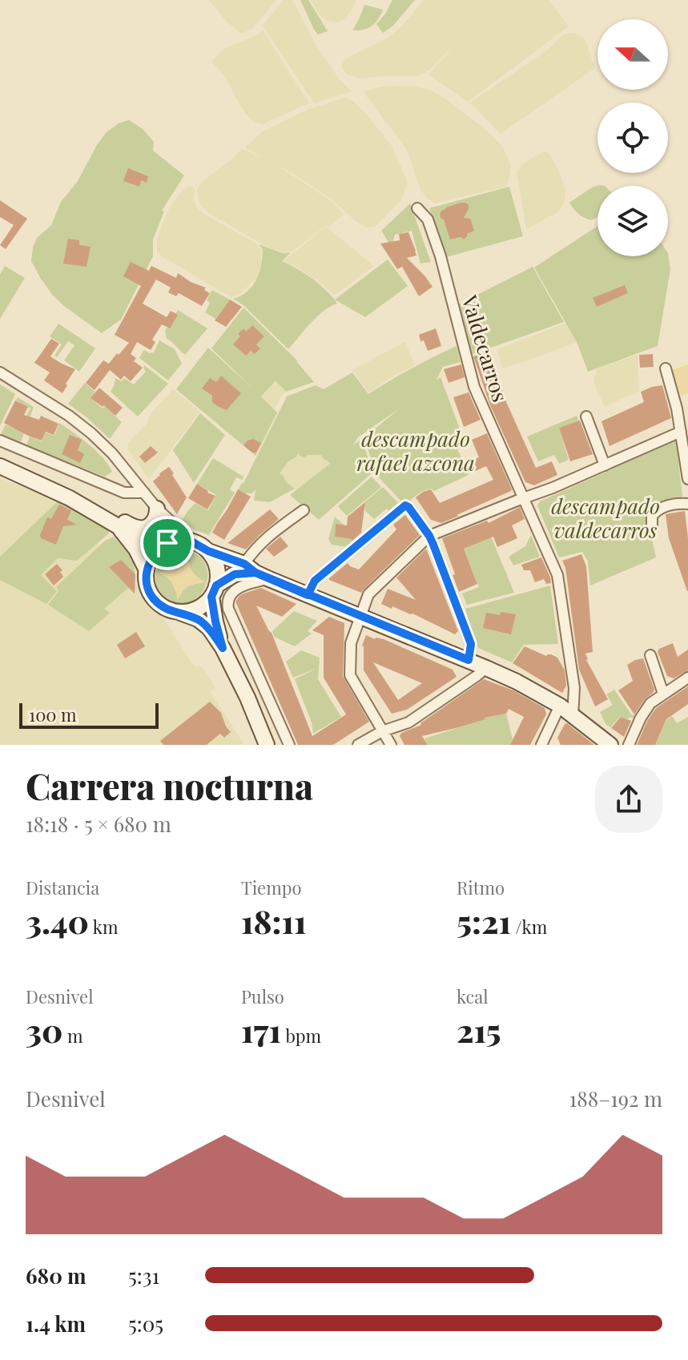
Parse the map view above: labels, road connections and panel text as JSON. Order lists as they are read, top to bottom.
{
  "streets": {
    "street": ["Valdecarros"]
  },
  "parks": ["descampado rafael azcona", "descampado valdecarros"],
  "scale_bar": "100 m",
  "north": "left",
  "page": {
    "scale": "100 m",
    "heading": ["Carrera nocturna", "18:18 · 5 × 680 m"],
    "stats": [
      ["Distancia", "3.40 km"],
      ["Tiempo", "18:11"],
      ["Ritmo", "5:21 /km"],
      ["Desnivel", "30 m"],
      ["Pulso", "171 bpm"],
      ["kcal", "215"]
    ],
    "chart": ["Desnivel", "188–192 m"],
    "list": [
      {
        "name": "680 m",
        "note": "5:31"
      },
      {
        "name": "1.4 km",
        "note": "5:05"
      }
    ]
  }
}
